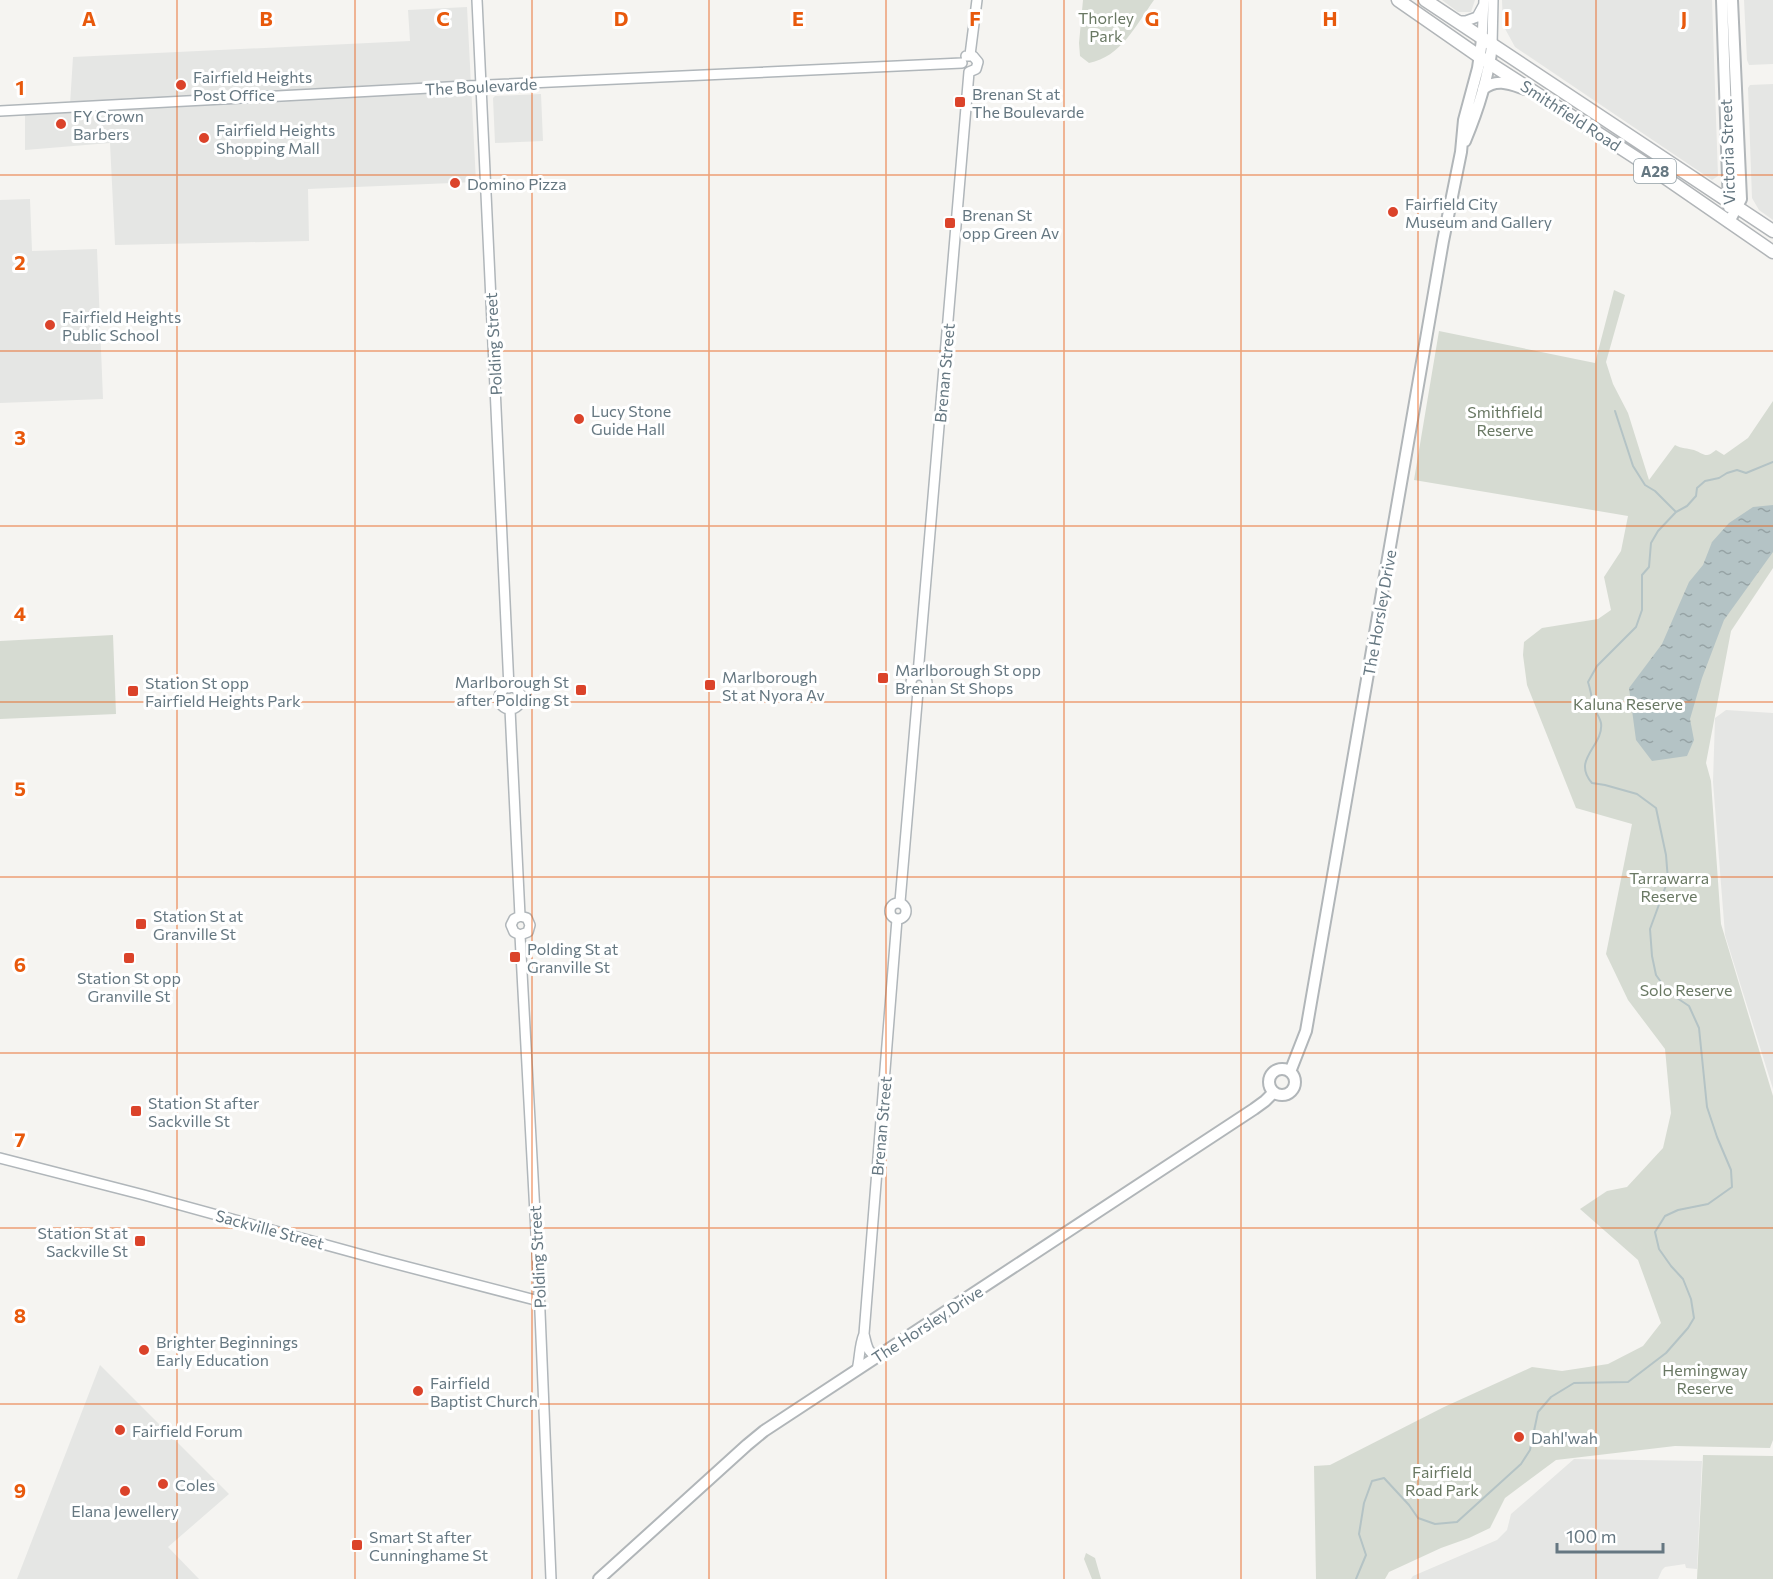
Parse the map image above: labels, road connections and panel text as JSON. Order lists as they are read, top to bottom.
{
  "streets": {
    "highway": ["Smithfield Road", "A28"],
    "main road": ["Victoria Street", "The Horsley Drive"],
    "street": [
      "The Boulevarde",
      "Polding Street",
      "Brenan Street",
      "Sackville Street"
    ]
  },
  "crossings": [
    ["The Boulevarde", "Polding Street"],
    ["The Boulevarde", "Brenan Street"],
    ["Smithfield Road", "Victoria Street"],
    ["Smithfield Road", "The Horsley Drive"],
    ["Polding Street", "Sackville Street"],
    ["Brenan Street", "The Horsley Drive"]
  ],
  "parks": [
    "Thorley Park",
    "Smithfield Reserve",
    "Kaluna Reserve",
    "Tarrawarra Reserve",
    "Solo Reserve",
    "Hemingway Reserve",
    "Fairfield Road Park"
  ],
  "places": {
    "other": [
      "Fairfield Heights Post Office",
      "FY Crown Barbers",
      "Fairfield Heights Shopping Mall",
      "Domino Pizza",
      "Fairfield City Museum and Gallery",
      "Fairfield Heights Public School",
      "Lucy Stone Guide Hall",
      "Brighter Beginnings Early Education",
      "Fairfield Baptist Church",
      "Fairfield Forum",
      "Dahl'wah",
      "Coles",
      "Elana Jewellery"
    ],
    "transit": [
      "Brenan St at The Boulevarde",
      "Brenan St opp Green Av",
      "Marlborough St opp Brenan St Shops",
      "Marlborough St at Nyora Av",
      "Marlborough St after Polding St",
      "Station St opp Fairfield Heights Park",
      "Station St at Granville St",
      "Polding St at Granville St",
      "Station St opp Granville St",
      "Station St after Sackville St",
      "Station St at Sackville St",
      "Smart St after Cunninghame St"
    ]
  },
  "scale_bar": "100 m",
  "grid": {
    "columns": [
      "A",
      "B",
      "C",
      "D",
      "E",
      "F",
      "G",
      "H",
      "I",
      "J"
    ],
    "rows": [
      "1",
      "2",
      "3",
      "4",
      "5",
      "6",
      "7",
      "8",
      "9"
    ]
  }
}
